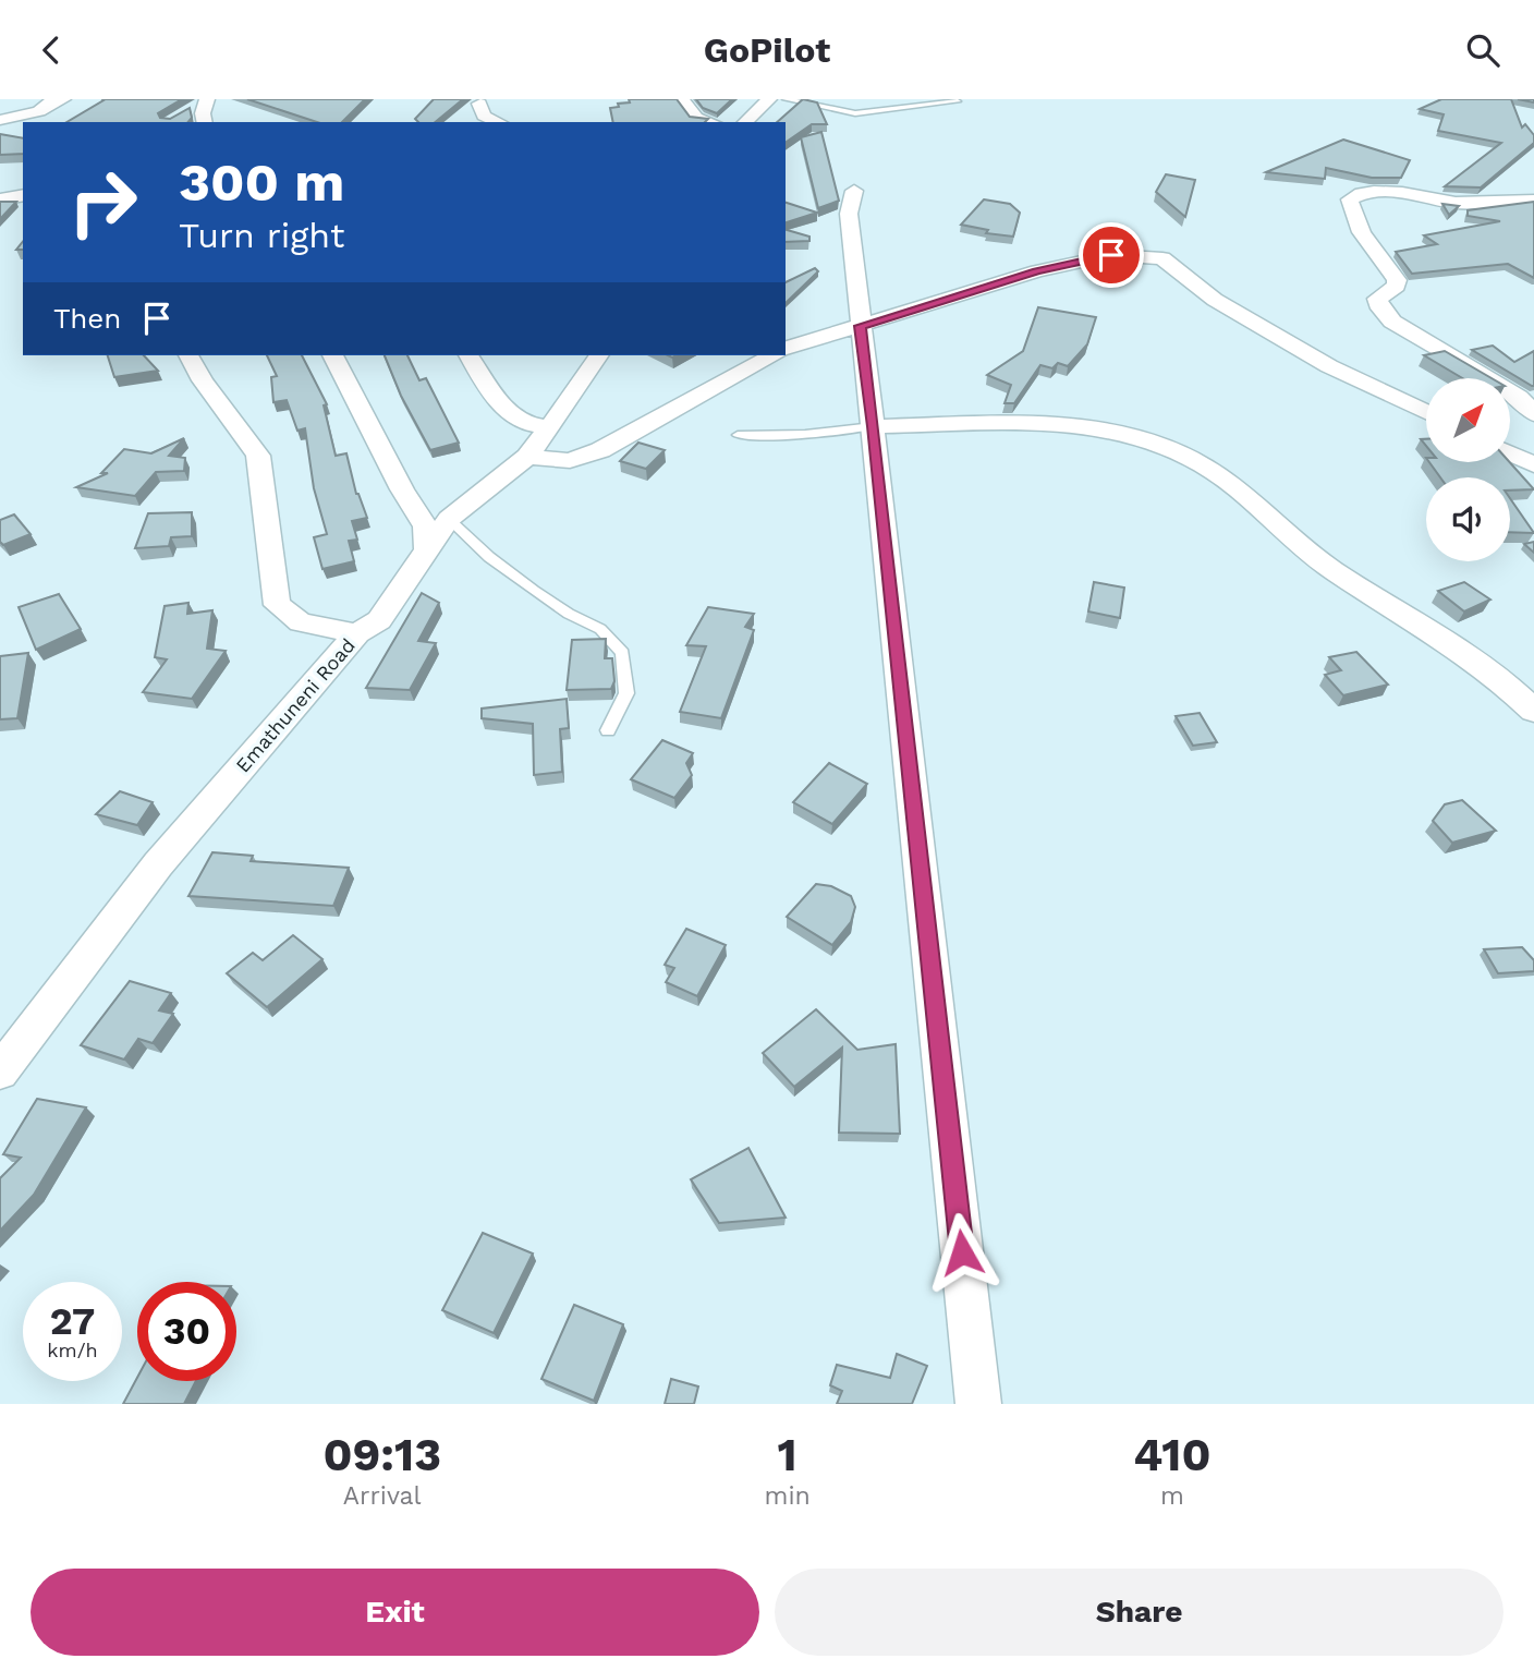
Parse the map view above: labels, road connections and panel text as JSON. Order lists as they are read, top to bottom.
{
  "streets": {
    "street": ["Emathuneni Road"]
  },
  "north": "top right",
  "page": {
    "header": "GoPilot",
    "turn": ["300 m", "Turn right"],
    "then": "Then",
    "speed": "27 km/h",
    "limit": "30",
    "eta": [
      "09:13",
      "Arrival",
      "1",
      "min",
      "410",
      "m"
    ],
    "buttons": ["Exit", "Share"]
  }
}
